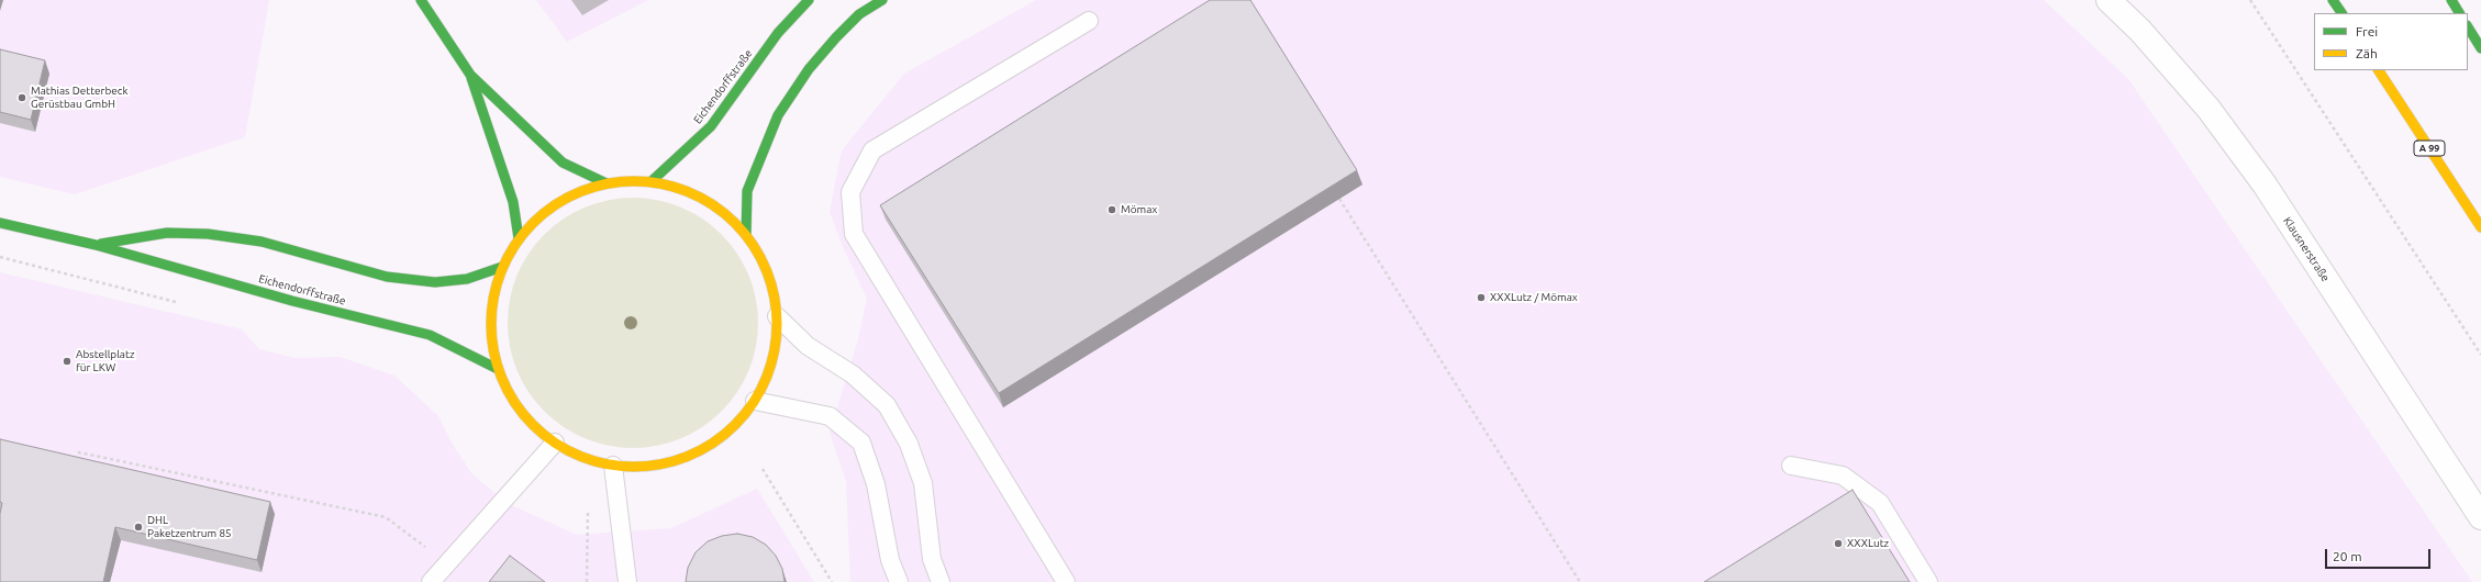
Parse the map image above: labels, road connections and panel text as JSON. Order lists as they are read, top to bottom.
{
  "streets": {
    "main road": ["Eichendorffstraße", "A 99"],
    "street": ["Klausnerstraße"]
  },
  "places": [
    "Mathias Detterbeck Gerüstbau GmbH",
    "Mömax",
    "XXXLutz / Mömax",
    "Abstellplatz für LKW",
    "DHL Paketzentrum 85",
    "XXXLutz"
  ],
  "legend": ["Frei", "Zäh"],
  "scale_bar": "20 m"
}
